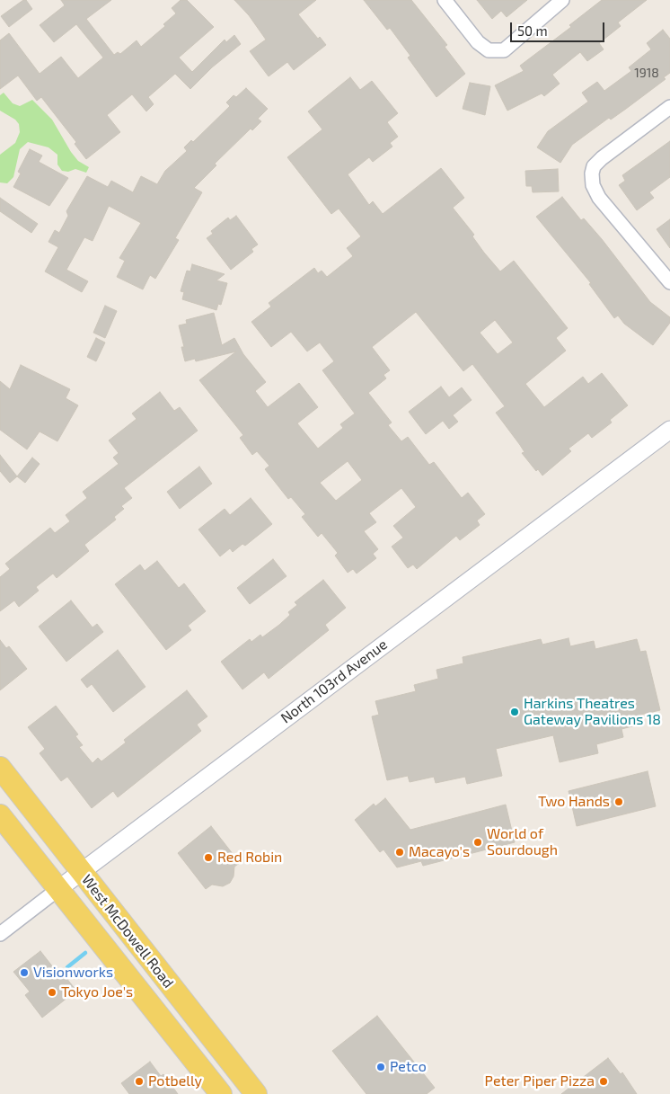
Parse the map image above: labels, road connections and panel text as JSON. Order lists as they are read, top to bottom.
{
  "streets": {
    "main road": ["West McDowell Road"],
    "street": ["North 103rd Avenue"]
  },
  "crossings": [
    ["North 103rd Avenue", "West McDowell Road"]
  ],
  "places": [
    "Harkins Theatres Gateway Pavilions 18",
    "Two Hands",
    "World of Sourdough",
    "Macayo's",
    "Red Robin",
    "Visionworks",
    "Tokyo Joe's",
    "Petco",
    "Potbelly",
    "Peter Piper Pizza"
  ],
  "house_numbers": ["1918"],
  "scale_bar": "50 m"
}
